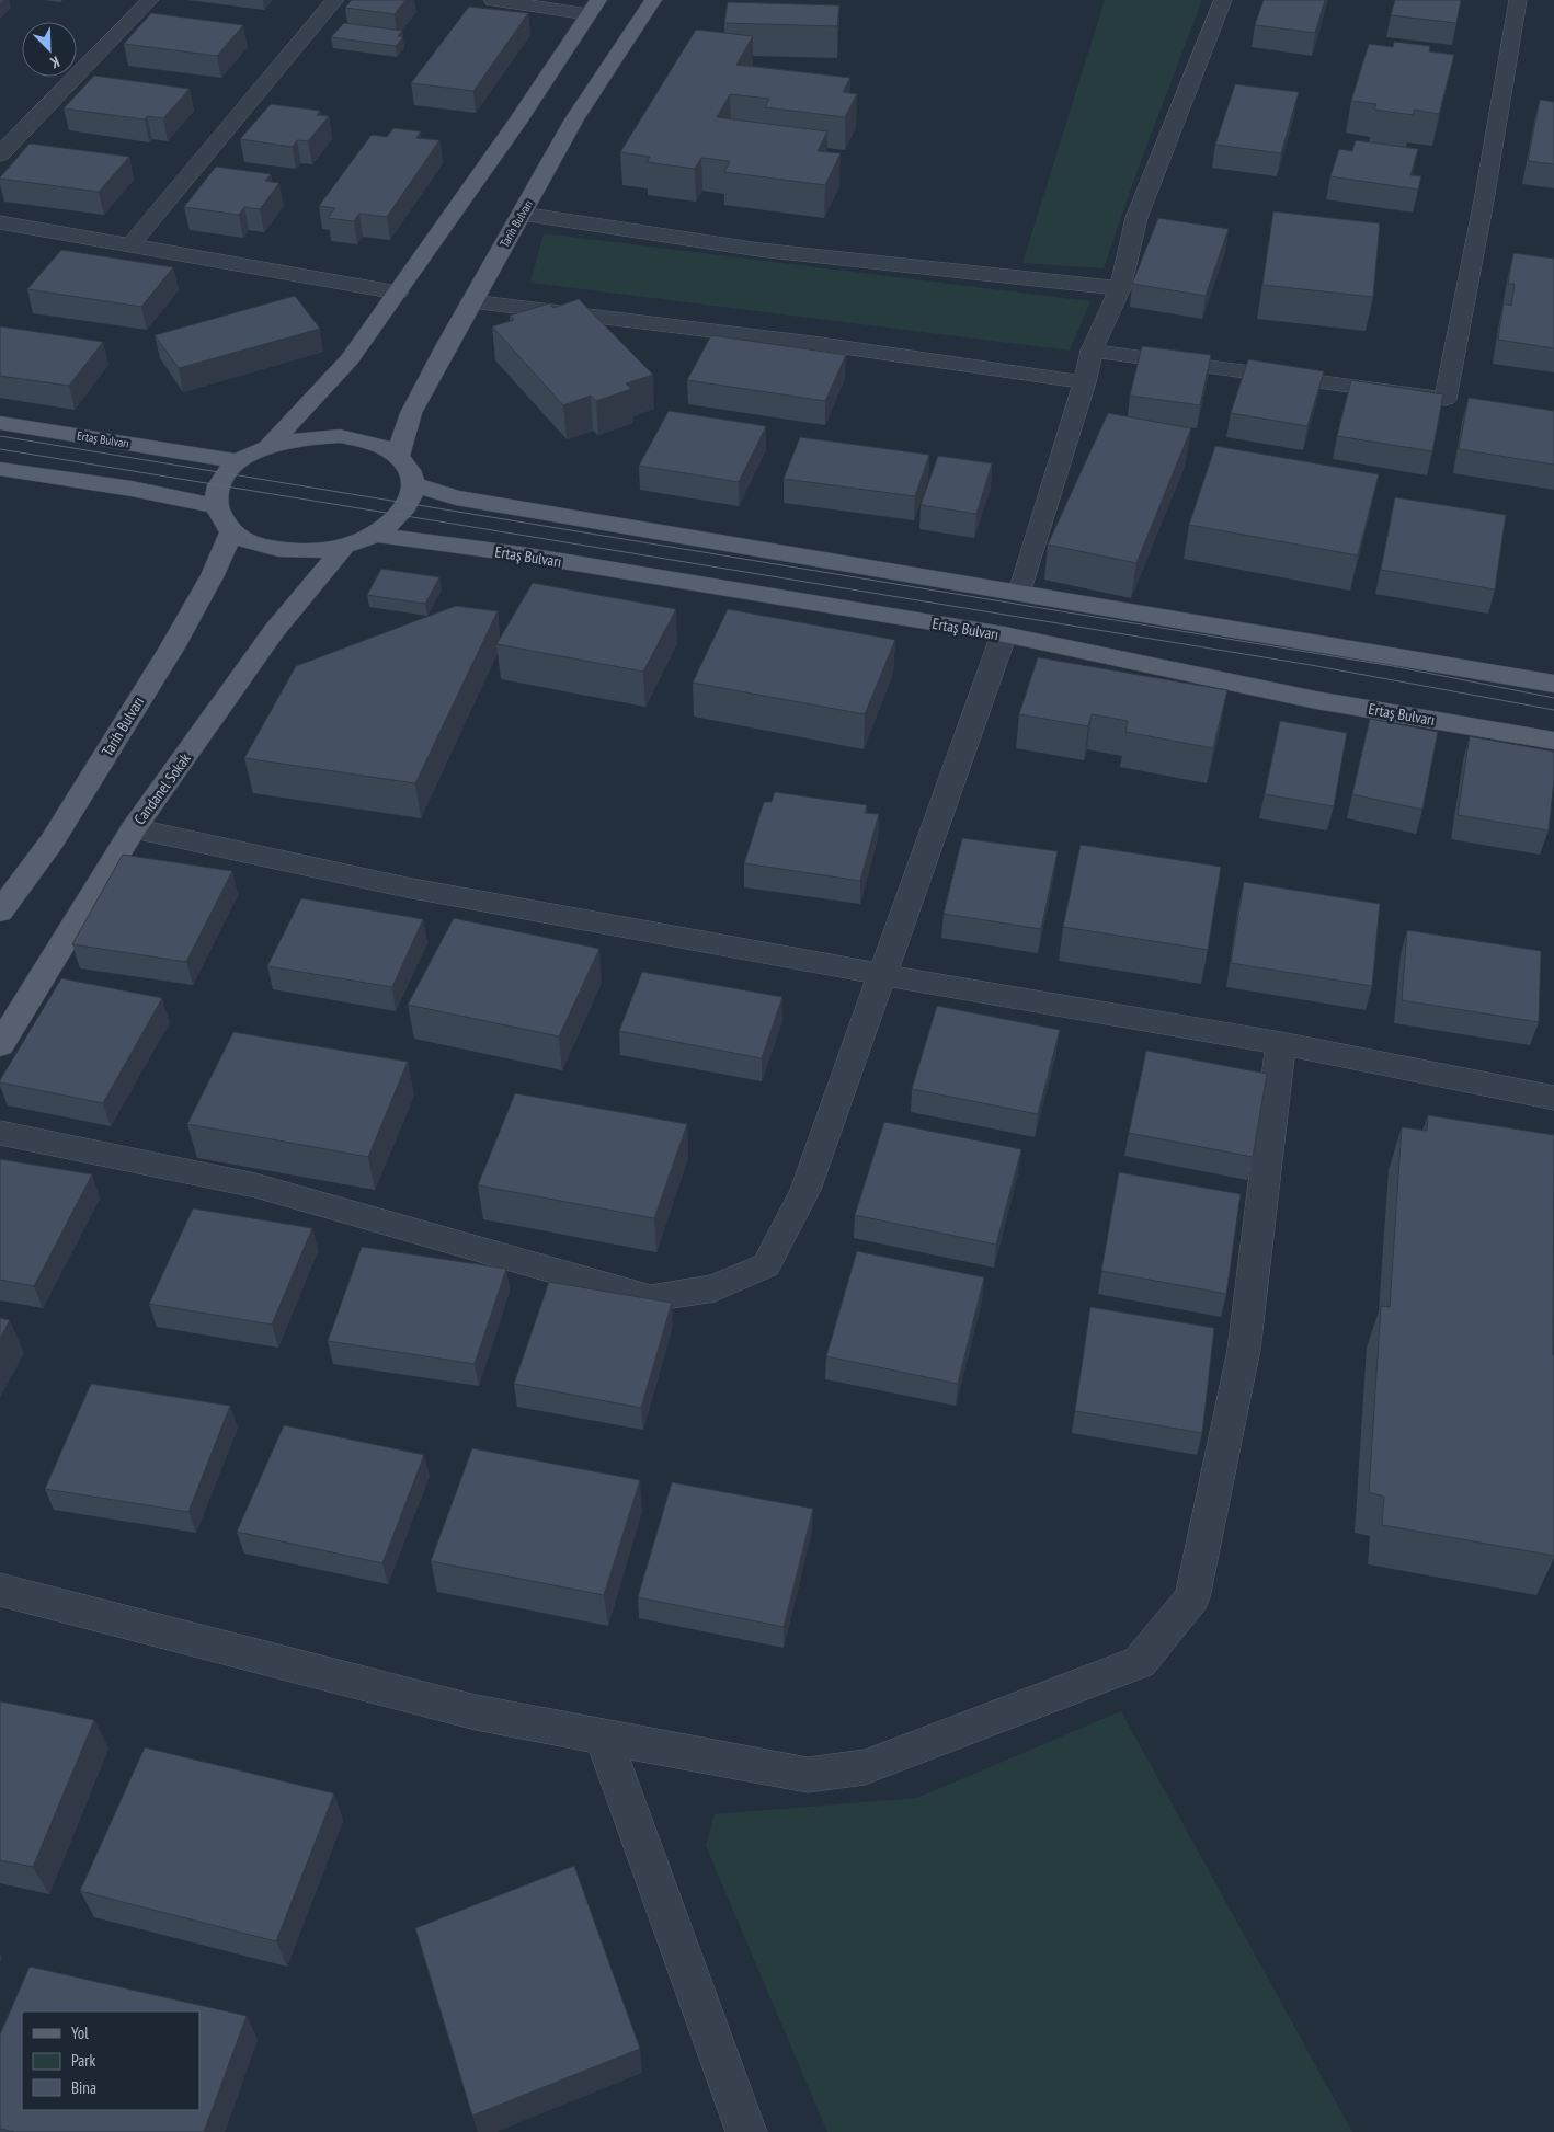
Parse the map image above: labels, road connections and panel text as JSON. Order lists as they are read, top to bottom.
{
  "streets": {
    "main road": ["Tarih Bulvarı", "Ertaş Bulvarı", "Candanel Sokak"]
  },
  "crossings": [
    ["Tarih Bulvarı", "Ertaş Bulvarı"],
    ["Tarih Bulvarı", "Candanel Sokak"],
    ["Ertaş Bulvarı", "Candanel Sokak"]
  ],
  "legend": ["Yol", "Park", "Bina"],
  "north": "bottom right"
}
